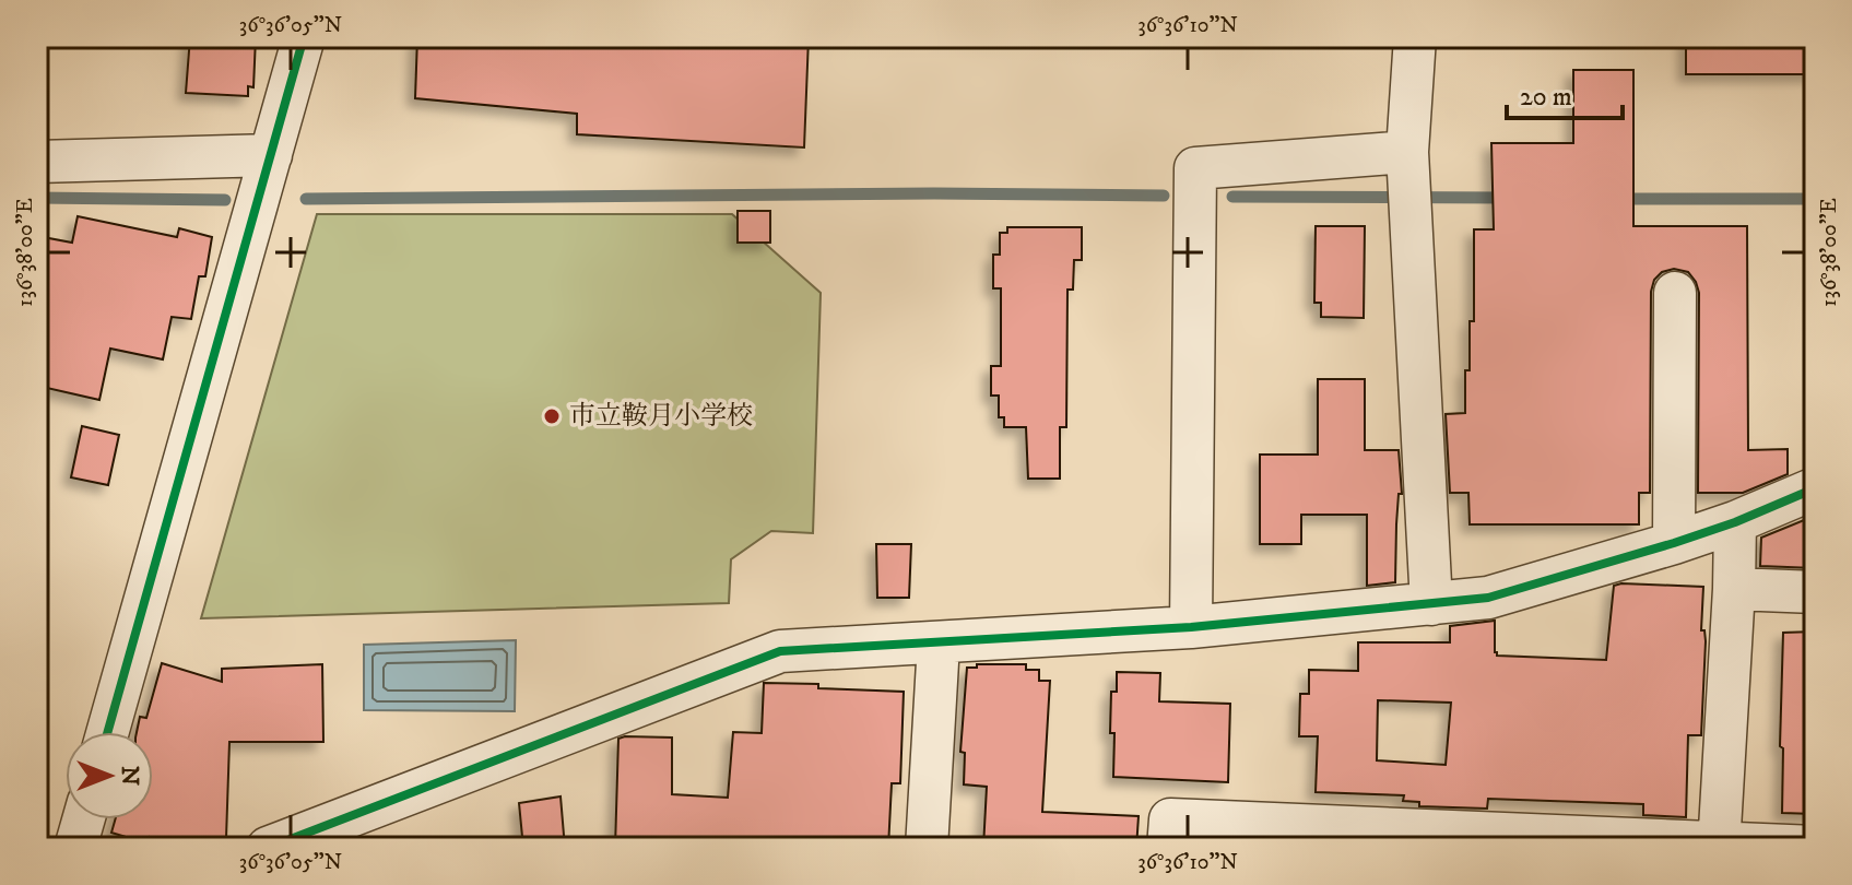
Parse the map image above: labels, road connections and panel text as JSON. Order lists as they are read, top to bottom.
{
  "places": ["市立鞍月小学校"],
  "scale_bar": "20 m",
  "north": "right",
  "coordinates": ["36°36'05\"N", "36°36'10\"N", "136°38'00\"E"]
}
